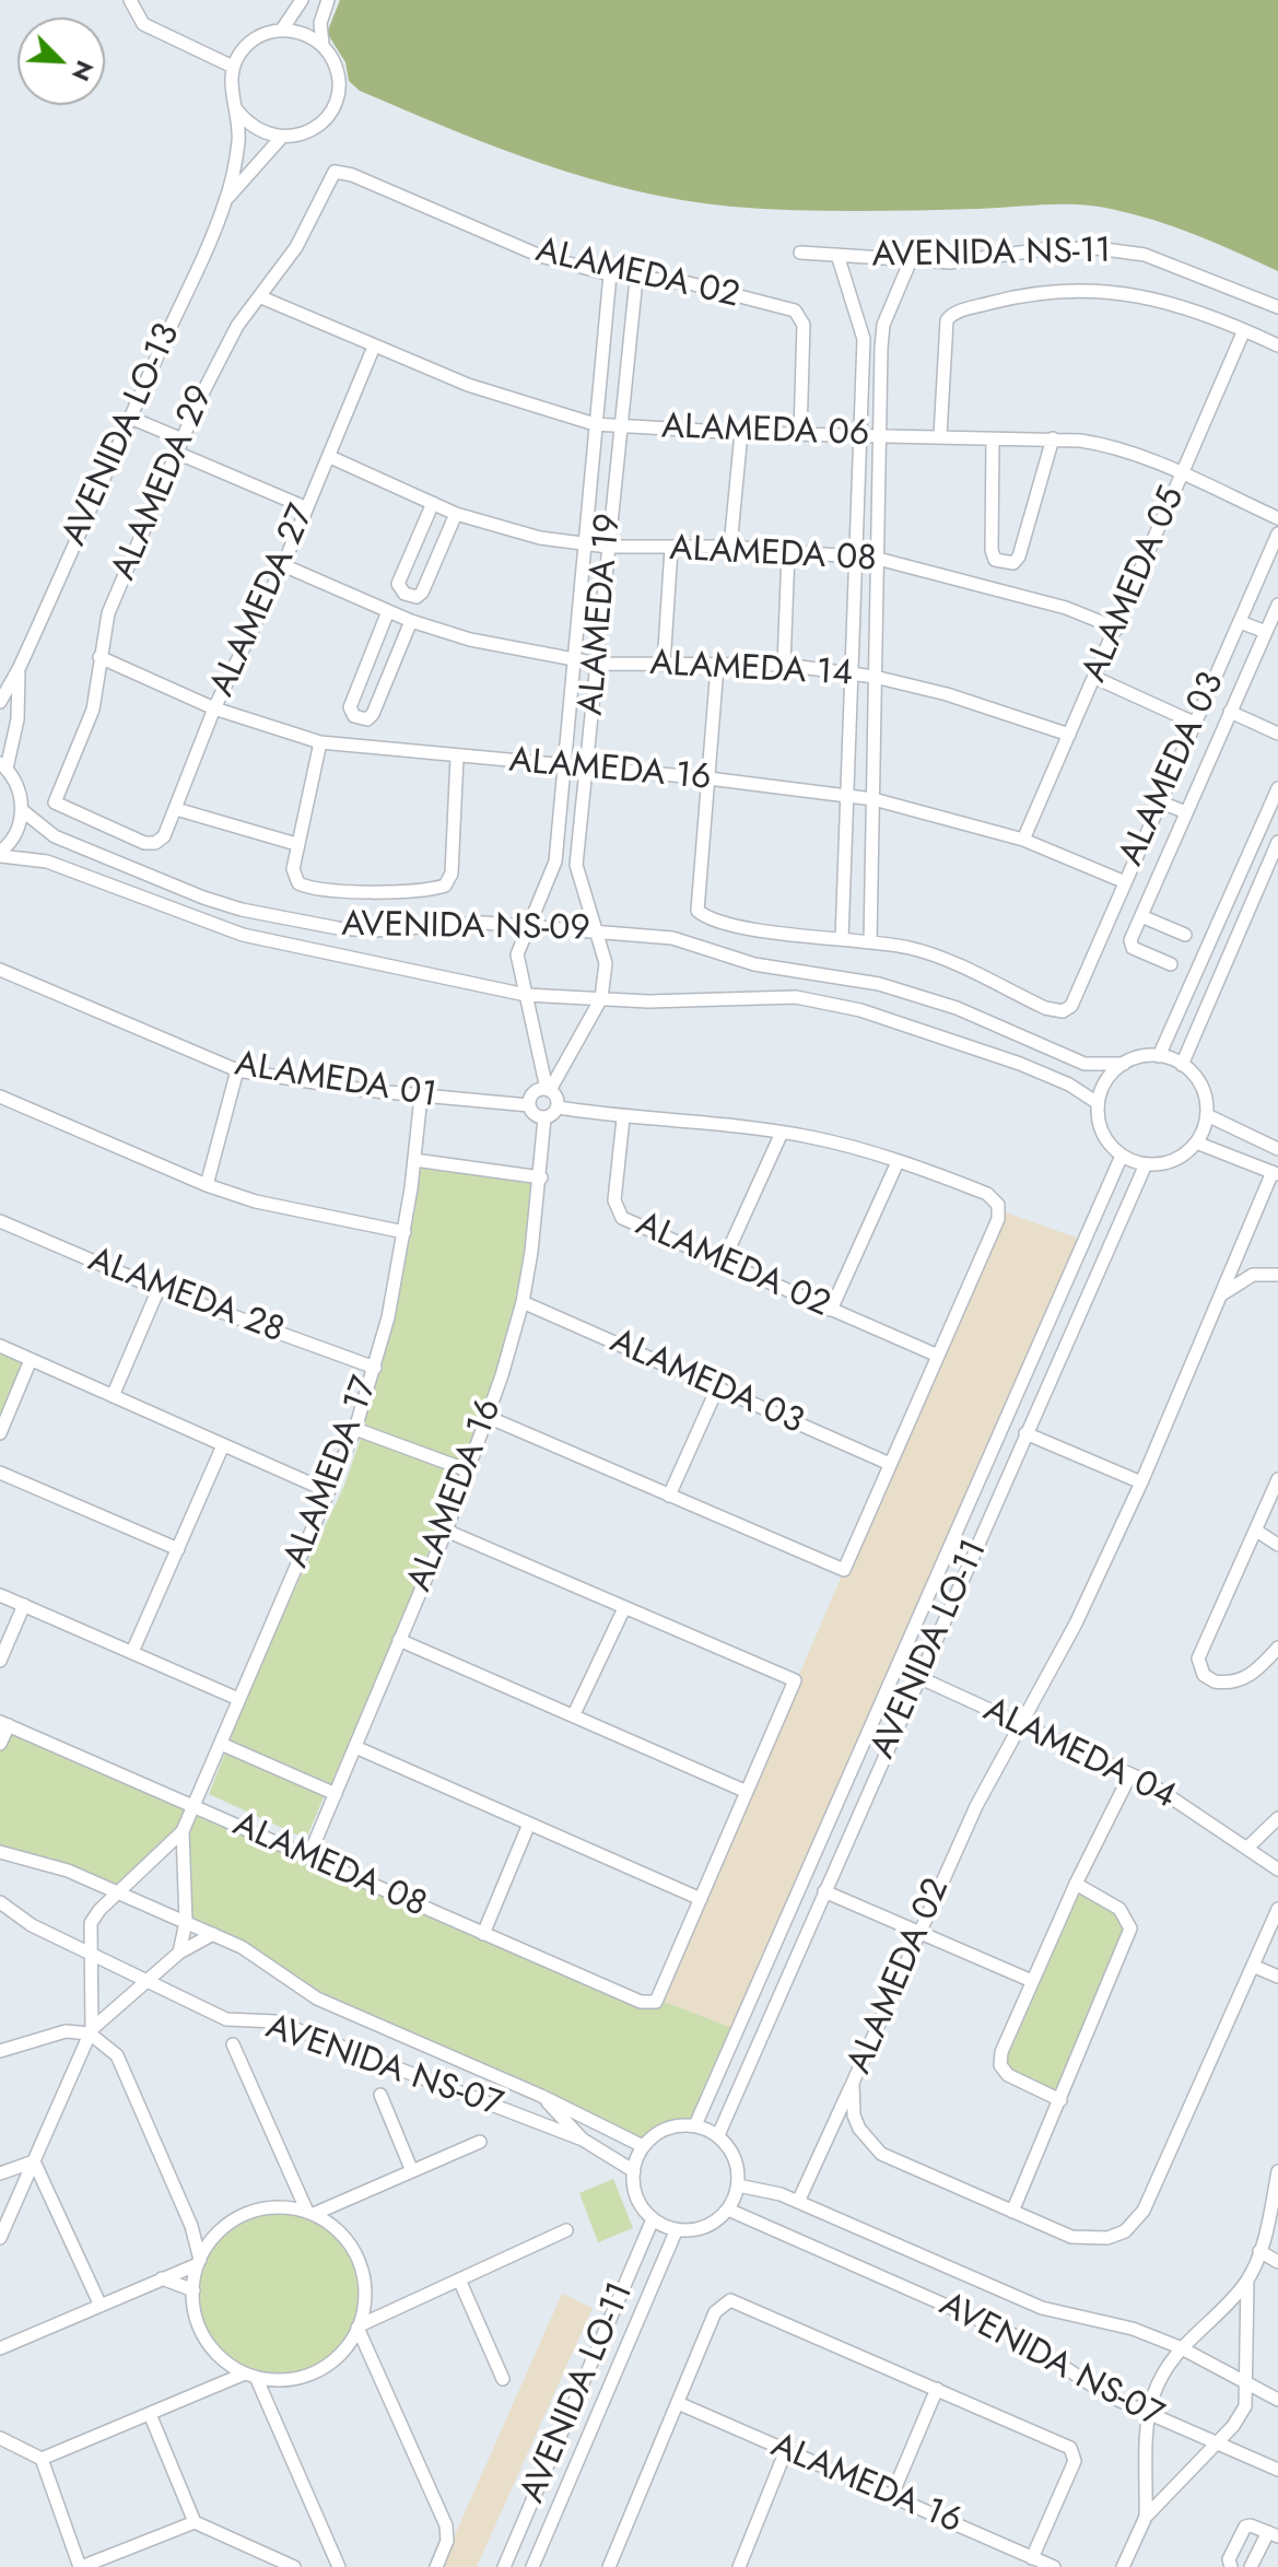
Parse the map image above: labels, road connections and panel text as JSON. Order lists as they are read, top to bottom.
{
  "streets": {
    "street": [
      "AVENIDA NS-11",
      "ALAMEDA 02",
      "ALAMEDA 06",
      "AVENIDA LO-13",
      "ALAMEDA 29",
      "ALAMEDA 08",
      "ALAMEDA 05",
      "ALAMEDA 27",
      "ALAMEDA 19",
      "ALAMEDA 14",
      "ALAMEDA 03",
      "ALAMEDA 16",
      "AVENIDA NS-09",
      "ALAMEDA 01",
      "ALAMEDA 28",
      "ALAMEDA 17",
      "AVENIDA LO-11",
      "ALAMEDA 04",
      "AVENIDA NS-07"
    ]
  },
  "crossings": [
    ["ALAMEDA 02", "ALAMEDA 06"],
    ["ALAMEDA 02", "ALAMEDA 29"],
    ["ALAMEDA 02", "ALAMEDA 19"],
    ["ALAMEDA 02", "ALAMEDA 04"],
    ["ALAMEDA 06", "ALAMEDA 29"],
    ["ALAMEDA 06", "ALAMEDA 05"],
    ["ALAMEDA 06", "ALAMEDA 27"],
    ["ALAMEDA 06", "ALAMEDA 19"],
    ["AVENIDA LO-13", "AVENIDA NS-09"],
    ["ALAMEDA 29", "ALAMEDA 27"],
    ["ALAMEDA 29", "ALAMEDA 16"],
    ["ALAMEDA 08", "ALAMEDA 05"],
    ["ALAMEDA 08", "ALAMEDA 27"],
    ["ALAMEDA 08", "ALAMEDA 19"],
    ["ALAMEDA 08", "ALAMEDA 16"],
    ["ALAMEDA 08", "ALAMEDA 17"],
    ["ALAMEDA 05", "ALAMEDA 14"],
    ["ALAMEDA 05", "ALAMEDA 16"],
    ["ALAMEDA 27", "ALAMEDA 14"],
    ["ALAMEDA 27", "ALAMEDA 16"],
    ["ALAMEDA 19", "ALAMEDA 14"],
    ["ALAMEDA 19", "ALAMEDA 16"],
    ["ALAMEDA 19", "AVENIDA NS-09"],
    ["ALAMEDA 19", "ALAMEDA 01"],
    ["ALAMEDA 03", "ALAMEDA 16"],
    ["ALAMEDA 16", "ALAMEDA 01"],
    ["AVENIDA NS-09", "AVENIDA LO-11"],
    ["ALAMEDA 01", "ALAMEDA 17"],
    ["ALAMEDA 28", "ALAMEDA 17"],
    ["AVENIDA LO-11", "ALAMEDA 04"],
    ["AVENIDA LO-11", "AVENIDA NS-07"]
  ],
  "north": "bottom right"
}
